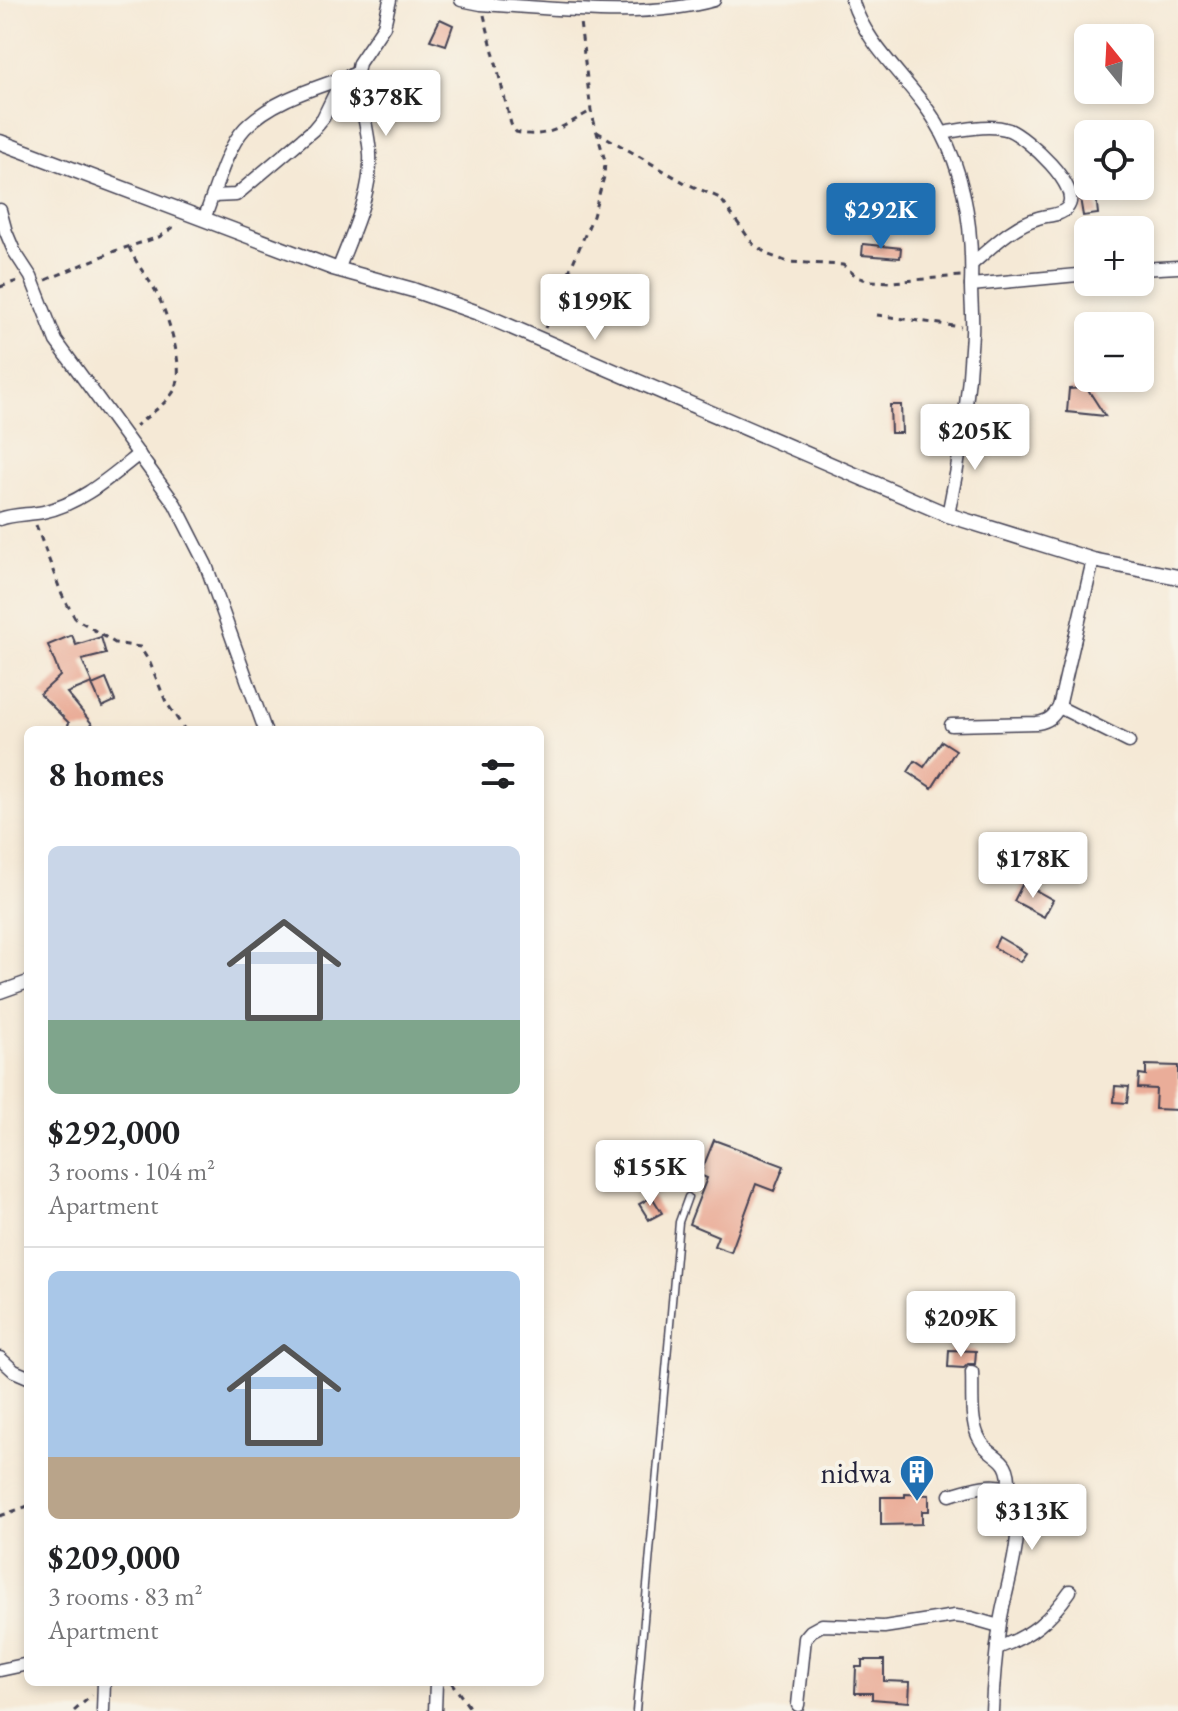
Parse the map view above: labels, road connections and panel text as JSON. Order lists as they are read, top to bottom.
{
  "places": {
    "building": ["nidwa"]
  },
  "north": "top",
  "page": {
    "map_buttons": ["+", "−"],
    "price": [
      "$378K",
      "$292K",
      "$199K",
      "$205K",
      "$178K",
      "$155K",
      "$209K",
      "$313K"
    ],
    "heading": "8 homes",
    "list": [
      {
        "name": "$292,000",
        "note": "3 rooms · 104 m² · Apartment"
      },
      {
        "name": "$209,000",
        "note": "3 rooms · 83 m² · Apartment"
      }
    ]
  }
}
